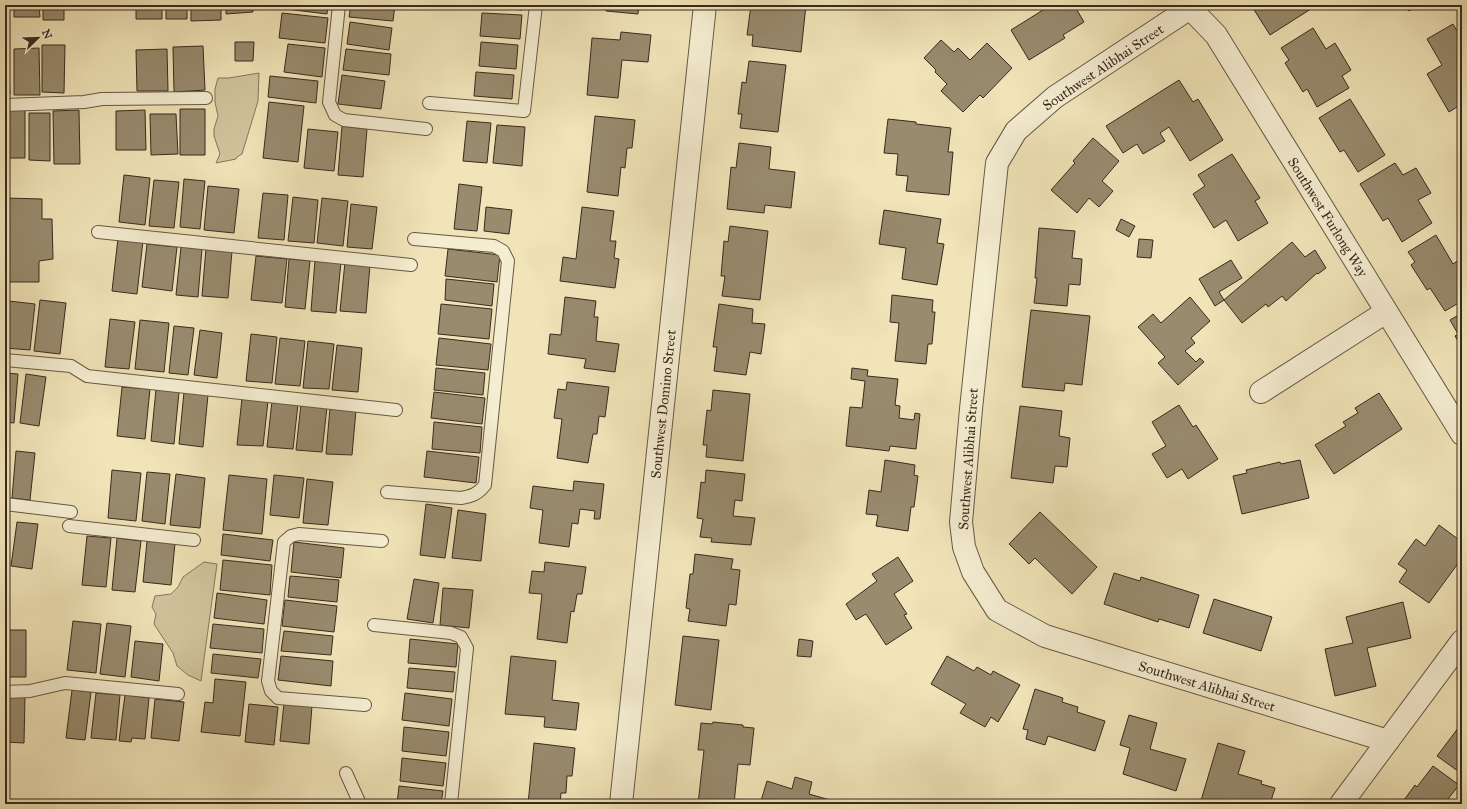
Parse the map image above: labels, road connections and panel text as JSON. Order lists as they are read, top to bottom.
{
  "streets": {
    "street": ["Southwest Alibhai Street", "Southwest Furlong Way", "Southwest Domino Street"]
  },
  "crossings": [
    ["Southwest Alibhai Street", "Southwest Furlong Way"]
  ],
  "north": "top right"
}
